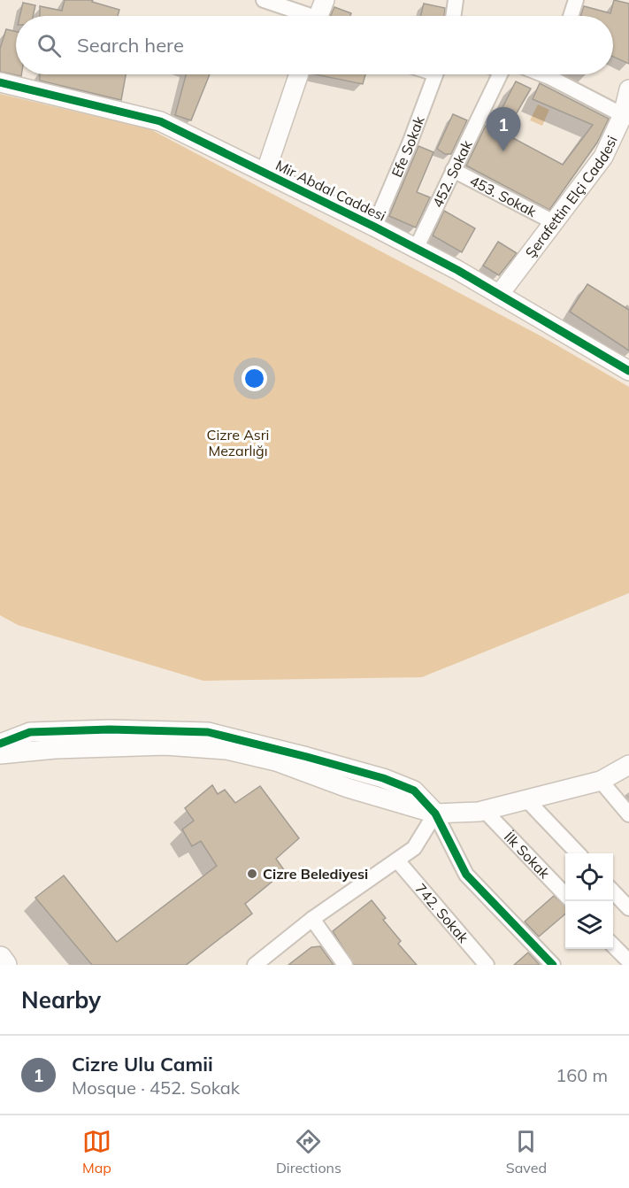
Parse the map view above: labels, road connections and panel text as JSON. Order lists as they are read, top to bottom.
{
  "streets": {
    "street": [
      "Efe Sokak",
      "452. Sokak",
      "Mir Abdal Caddesi",
      "Şerafettin Elçi Caddesi",
      "453. Sokak",
      "İlk Sokak",
      "742. Sokak"
    ]
  },
  "crossings": [
    ["Efe Sokak", "Mir Abdal Caddesi"],
    ["452. Sokak", "Mir Abdal Caddesi"],
    ["452. Sokak", "453. Sokak"],
    ["Mir Abdal Caddesi", "Şerafettin Elçi Caddesi"],
    ["Şerafettin Elçi Caddesi", "453. Sokak"]
  ],
  "parks": ["Cizre Asri Mezarlığı"],
  "places": ["Cizre Belediyesi"],
  "page": {
    "search": "Search here",
    "pins": "1",
    "heading": "Nearby",
    "list": [
      {
        "mark": "1",
        "name": "Cizre Ulu Camii",
        "note": "Mosque · 452. Sokak",
        "value": "160 m"
      }
    ],
    "nav": ["Map", "Directions", "Saved"]
  }
}
